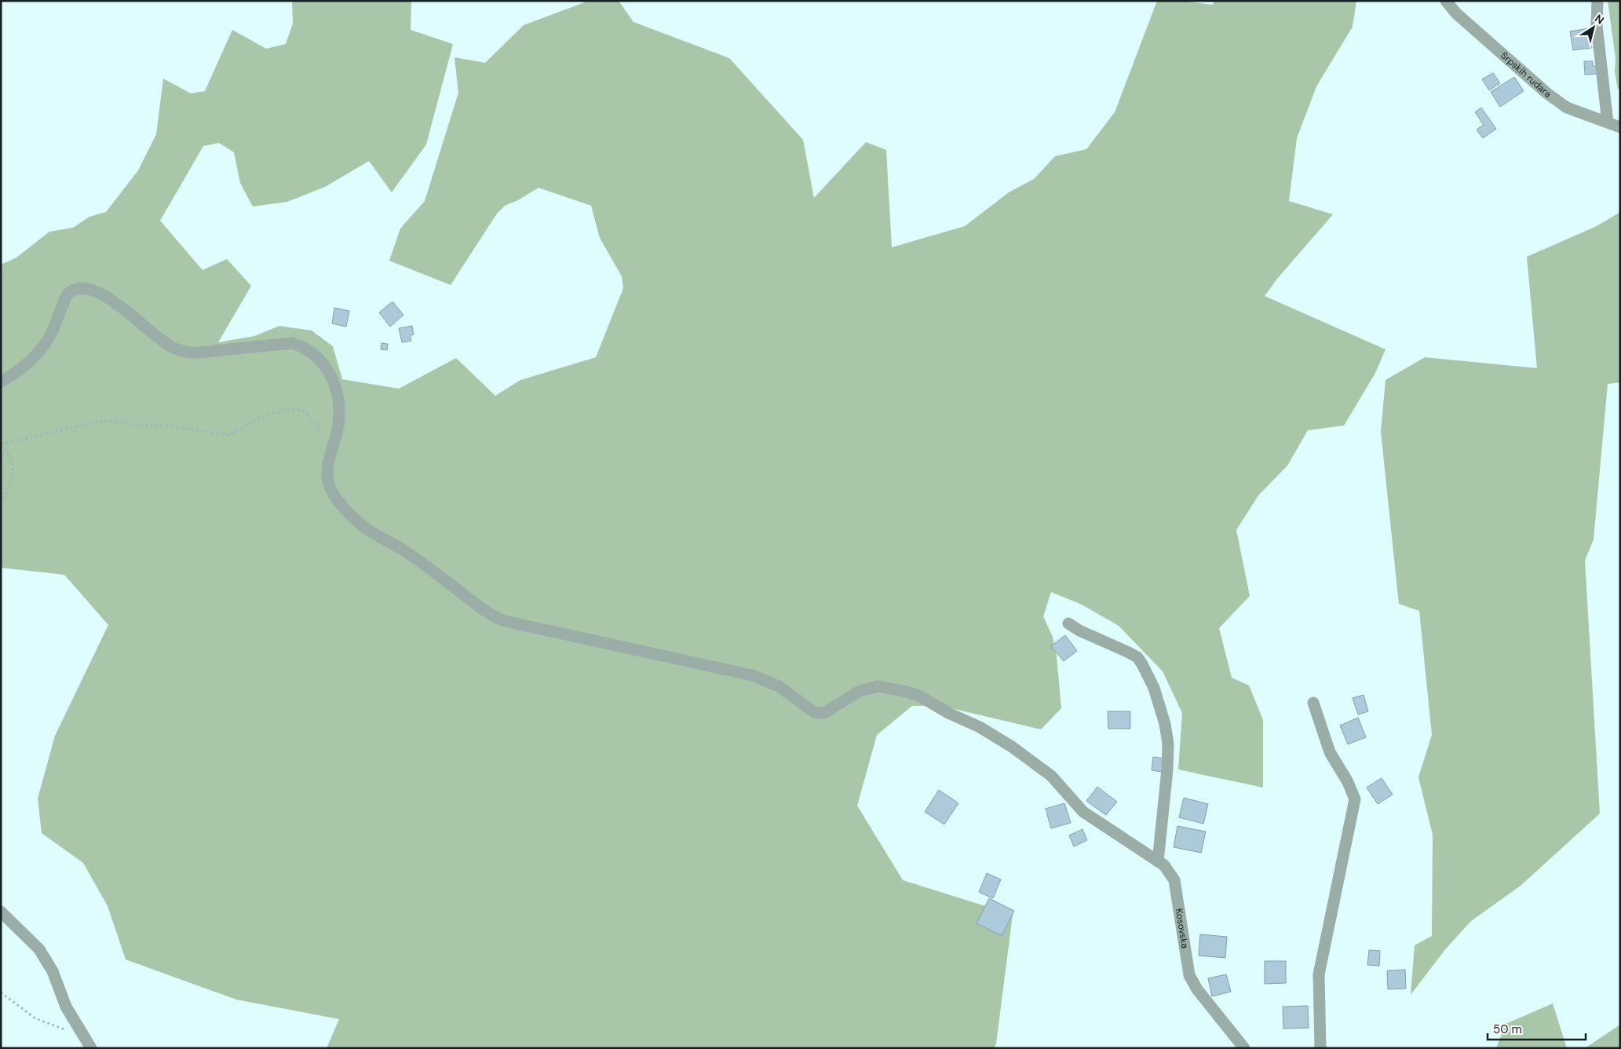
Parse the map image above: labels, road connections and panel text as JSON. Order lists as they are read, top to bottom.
{
  "streets": {
    "street": ["Srpskih rudara", "Kosovska"]
  },
  "scale_bar": "50 m",
  "north": "top right"
}
